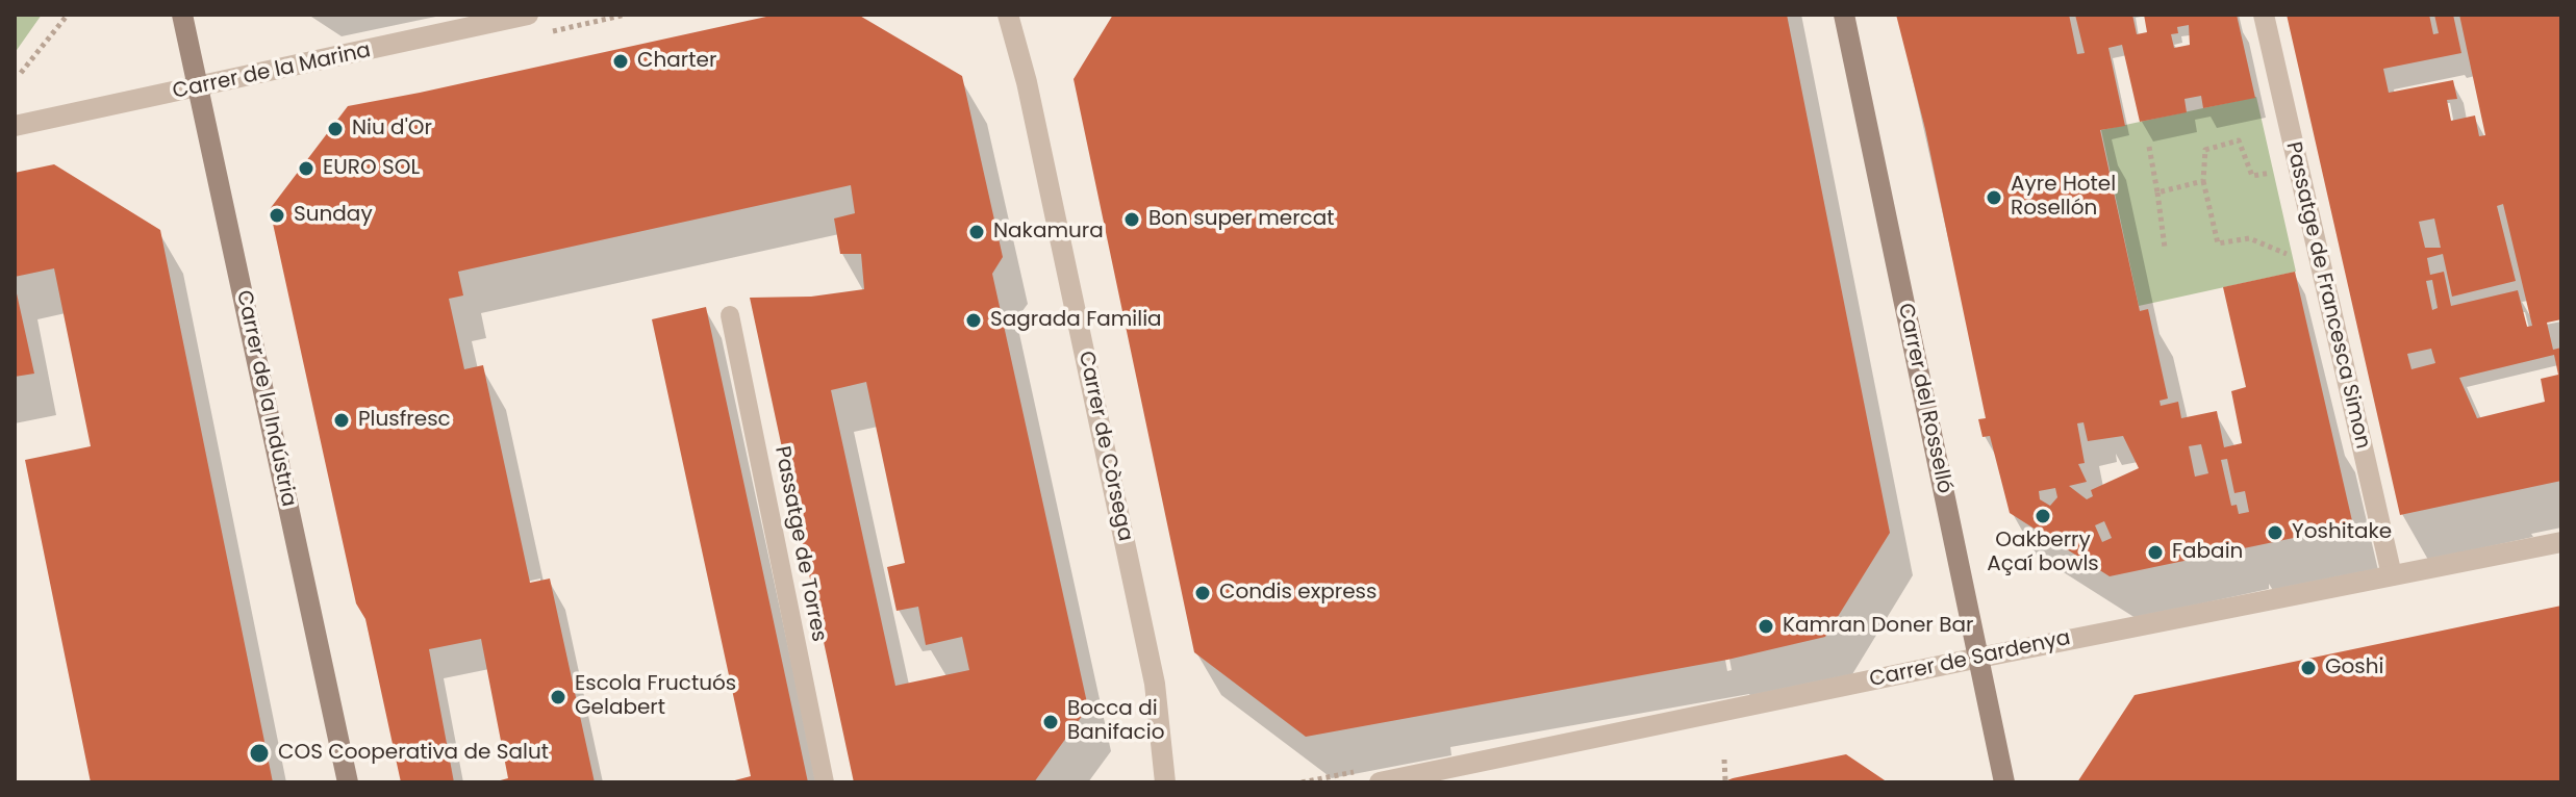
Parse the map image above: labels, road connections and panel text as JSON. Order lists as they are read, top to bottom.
{
  "streets": {
    "main road": ["Carrer de la Indústria", "Carrer del Rosselló"],
    "street": [
      "Carrer de la Marina",
      "Passatge de Francesca Simon",
      "Carrer de Còrsega",
      "Carrer de Sardenya"
    ],
    "lane": ["Passatge de Torres"]
  },
  "crossings": [
    ["Carrer de la Marina", "Carrer de la Indústria"],
    ["Passatge de Francesca Simon", "Carrer de Sardenya"],
    ["Carrer del Rosselló", "Carrer de Sardenya"]
  ],
  "places": [
    "Charter",
    "Niu d'Or",
    "EURO SOL",
    "Ayre Hotel Rosellón",
    "Sunday",
    "Bon super mercat",
    "Nakamura",
    "Sagrada Familia",
    "Plusfresc",
    "Oakberry Açaí bowls",
    "Yoshitake",
    "Fabain",
    "Condis express",
    "Kamran Doner Bar",
    "Goshi",
    "Escola Fructuós Gelabert",
    "Bocca di Banifacio",
    "COS Cooperativa de Salut"
  ]
}
